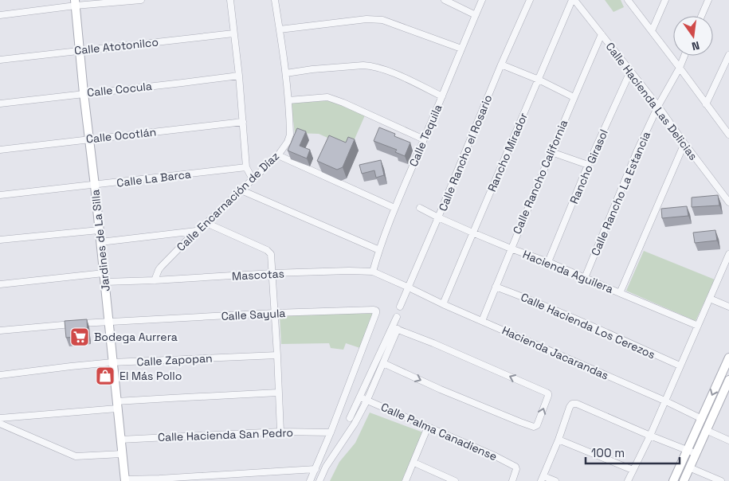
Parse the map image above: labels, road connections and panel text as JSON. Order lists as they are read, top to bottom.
{
  "streets": {
    "street": [
      "Calle Atotonilco",
      "Calle Cocula",
      "Calle Hacienda Las Delicias",
      "Calle Ocotlán",
      "Calle Tequila",
      "Rancho Mirador",
      "Calle Rancho el Rosario",
      "Rancho Girasol",
      "Calle Rancho California",
      "Calle La Barca",
      "Calle Rancho La Estancia",
      "Calle Encarnación de Díaz",
      "Jardines de La Silla",
      "Hacienda Aguilera",
      "Mascotas",
      "Calle Sayula",
      "Calle Hacienda Los Cerezos",
      "Hacienda Jacarandas",
      "Calle Zapopan",
      "Calle Palma Canadiense",
      "Calle Hacienda San Pedro"
    ]
  },
  "crossings": [
    ["Calle Atotonilco", "Jardines de La Silla"],
    ["Calle Cocula", "Jardines de La Silla"],
    ["Calle Hacienda Las Delicias", "Rancho Mirador"],
    ["Calle Hacienda Las Delicias", "Rancho Girasol"],
    ["Calle Hacienda Las Delicias", "Calle Rancho California"],
    ["Calle Hacienda Las Delicias", "Calle Rancho La Estancia"],
    ["Calle Ocotlán", "Jardines de La Silla"],
    ["Calle Tequila", "Mascotas"],
    ["Rancho Mirador", "Hacienda Aguilera"],
    ["Rancho Mirador", "Hacienda Jacarandas"],
    ["Calle Rancho el Rosario", "Hacienda Aguilera"],
    ["Calle Rancho el Rosario", "Mascotas"],
    ["Calle Rancho el Rosario", "Hacienda Jacarandas"],
    ["Rancho Girasol", "Hacienda Aguilera"],
    ["Calle Rancho California", "Hacienda Aguilera"],
    ["Calle Rancho California", "Calle Hacienda Los Cerezos"],
    ["Calle Rancho California", "Hacienda Jacarandas"],
    ["Calle La Barca", "Jardines de La Silla"],
    ["Calle Rancho La Estancia", "Hacienda Aguilera"],
    ["Calle Encarnación de Díaz", "Mascotas"],
    ["Jardines de La Silla", "Mascotas"],
    ["Jardines de La Silla", "Calle Sayula"],
    ["Jardines de La Silla", "Calle Zapopan"],
    ["Jardines de La Silla", "Calle Hacienda San Pedro"],
    ["Mascotas", "Hacienda Jacarandas"],
    ["Calle Sayula", "Calle Hacienda San Pedro"]
  ],
  "places": {
    "supermarket": ["Bodega Aurrera"],
    "shop": ["El Más Pollo"]
  },
  "scale_bar": "100 m",
  "north": "bottom"
}
